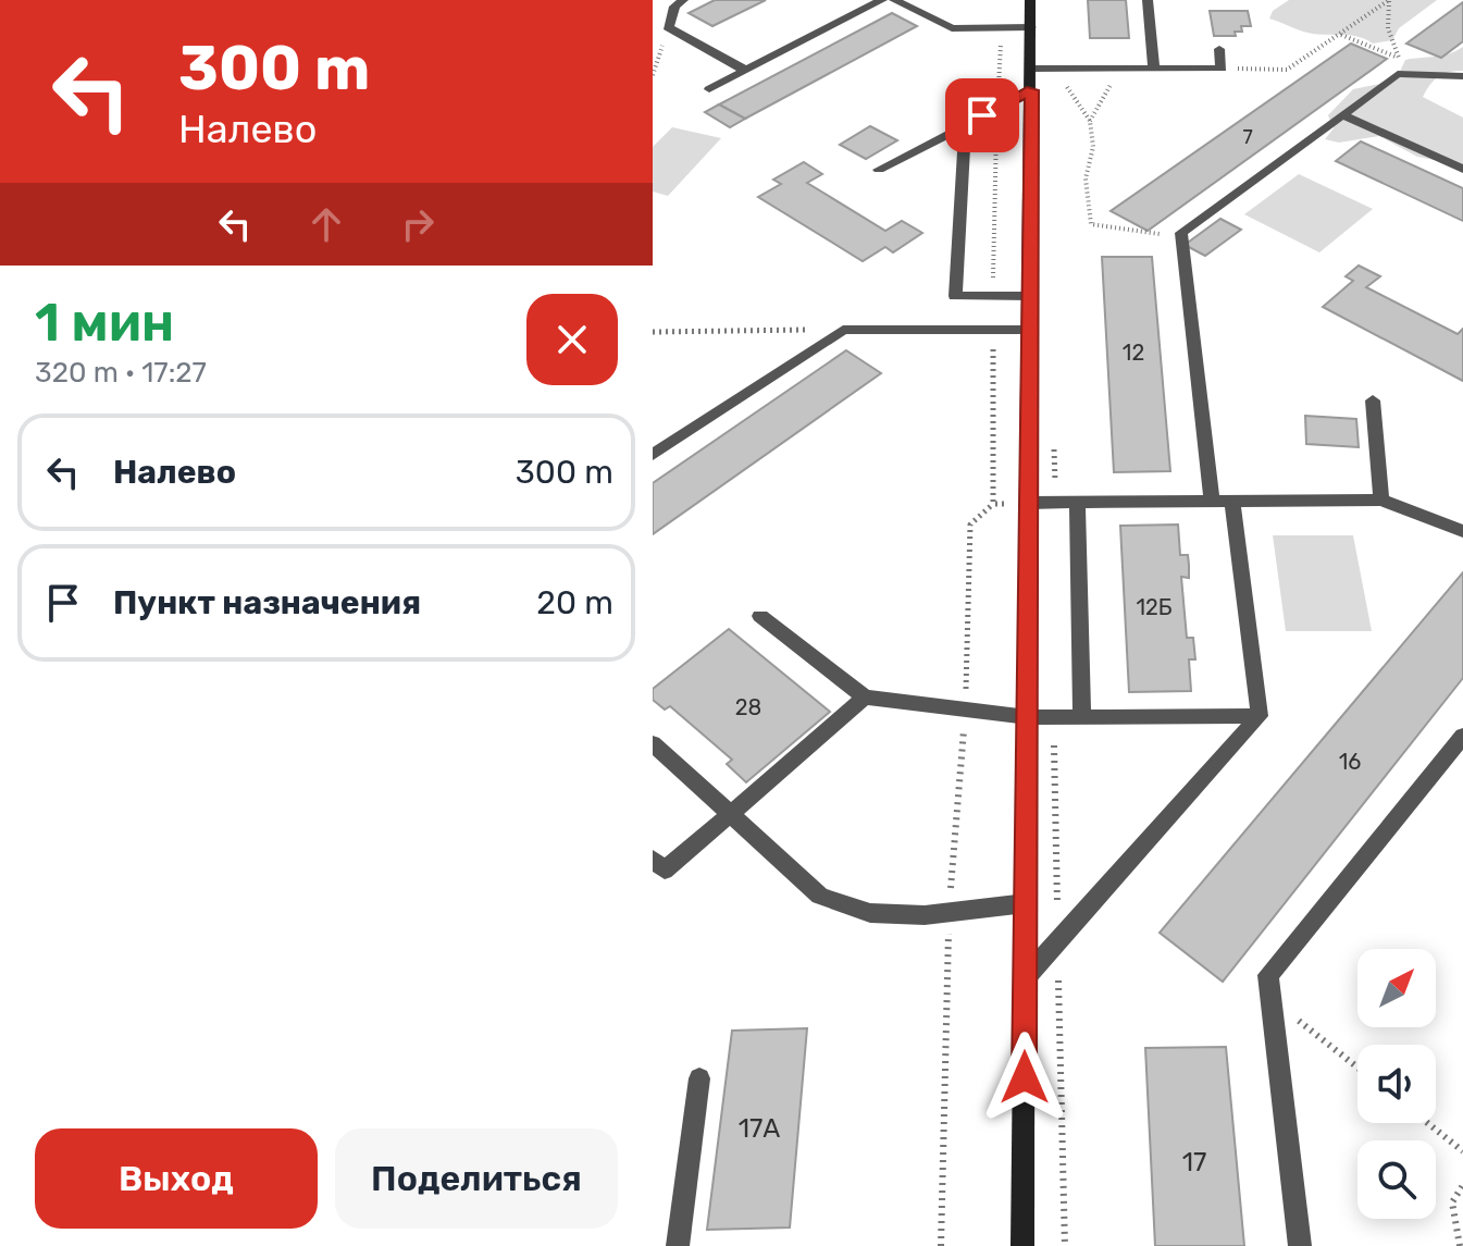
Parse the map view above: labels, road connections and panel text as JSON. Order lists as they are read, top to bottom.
{
  "house_numbers": [
    "7",
    "12",
    "12Б",
    "28",
    "16",
    "17А",
    "17"
  ],
  "north": "top right",
  "page": {
    "turn": ["300 m", "Налево"],
    "heading": ["1 мин", "320 m · 17:27"],
    "list": [
      {
        "name": "Налево",
        "value": "300 m"
      },
      {
        "name": "Пункт назначения",
        "value": "20 m"
      }
    ],
    "buttons": ["Выход", "Поделиться"]
  }
}
